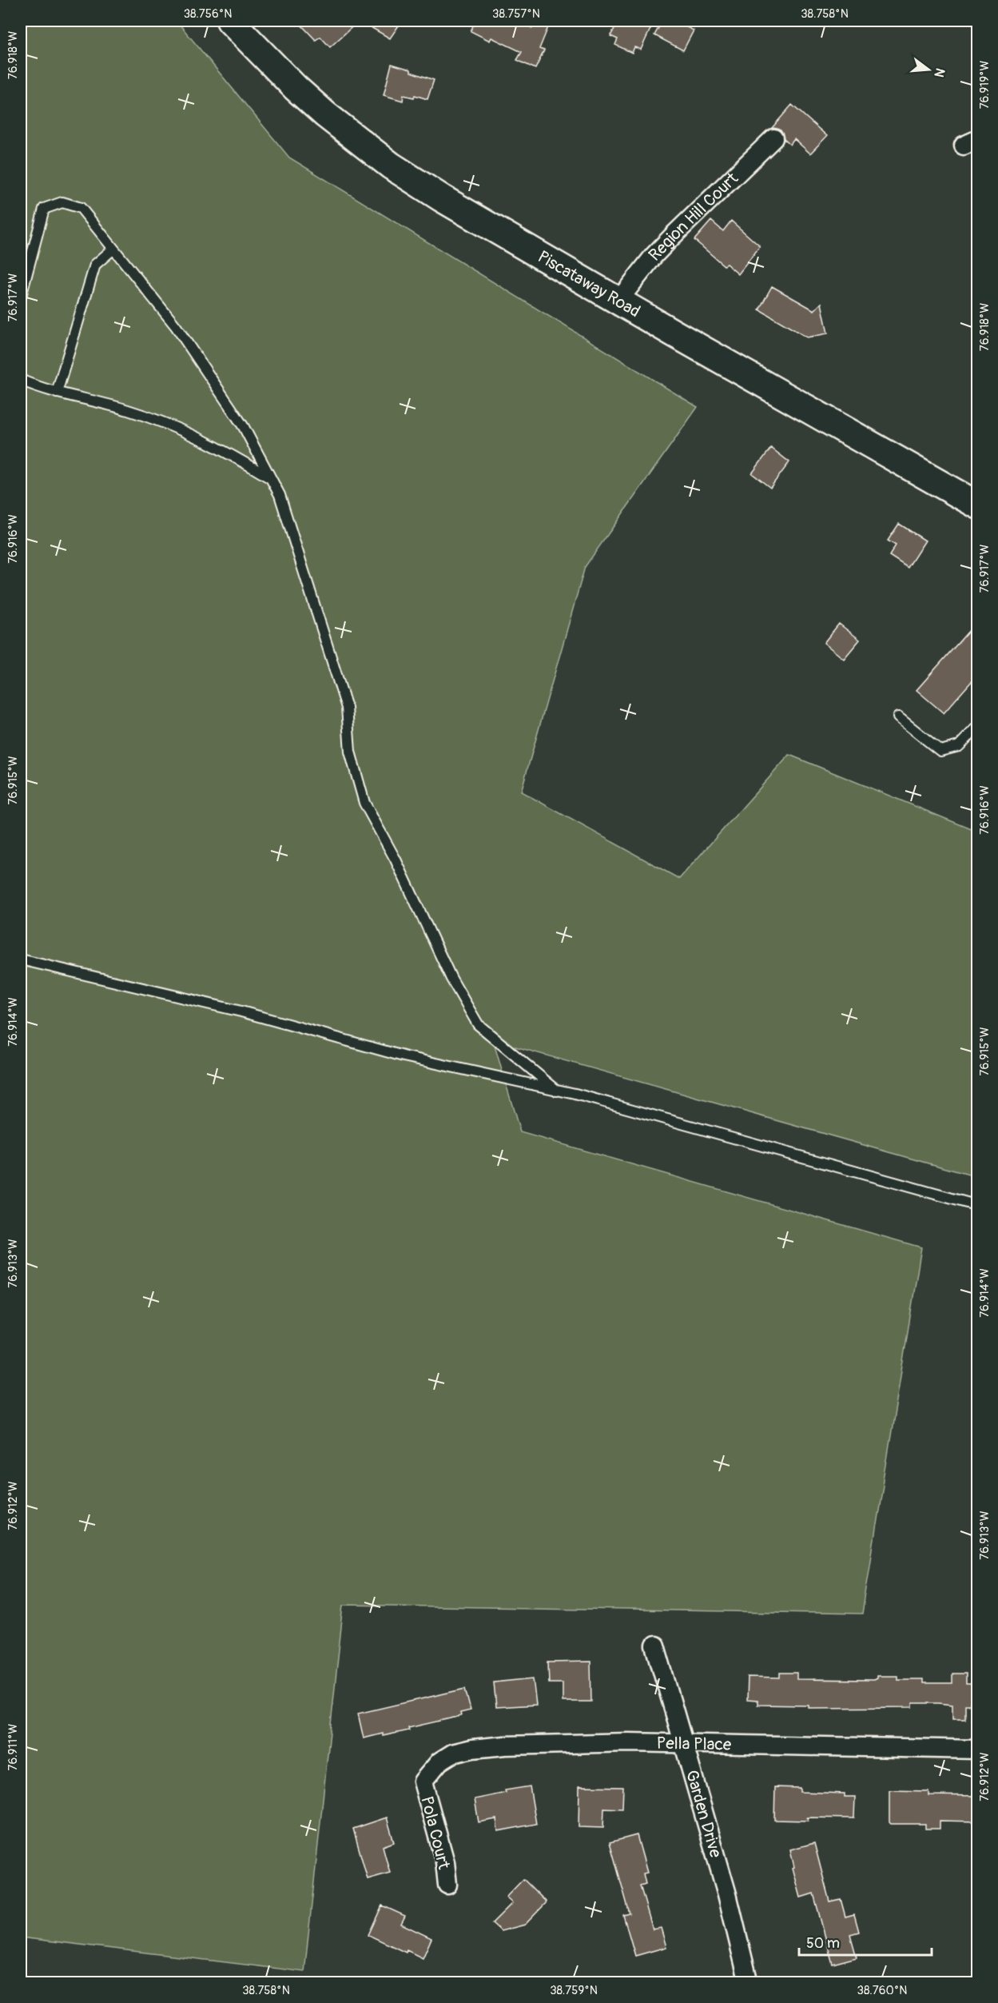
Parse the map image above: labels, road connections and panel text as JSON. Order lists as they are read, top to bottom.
{
  "streets": {
    "main road": ["Piscataway Road"],
    "street": [
      "Region Hill Court",
      "Pella Place",
      "Garden Drive",
      "Pola Court"
    ]
  },
  "crossings": [
    ["Region Hill Court", "Piscataway Road"],
    ["Pella Place", "Garden Drive"],
    ["Pella Place", "Pola Court"]
  ],
  "scale_bar": "50 m",
  "north": "right",
  "coordinates": [
    "38.756°N",
    "38.757°N",
    "38.758°N",
    "76.918°W",
    "76.919°W",
    "76.917°W",
    "76.916°W",
    "76.915°W",
    "76.914°W",
    "76.913°W",
    "76.912°W",
    "76.911°W",
    "38.759°N",
    "38.760°N"
  ]
}
